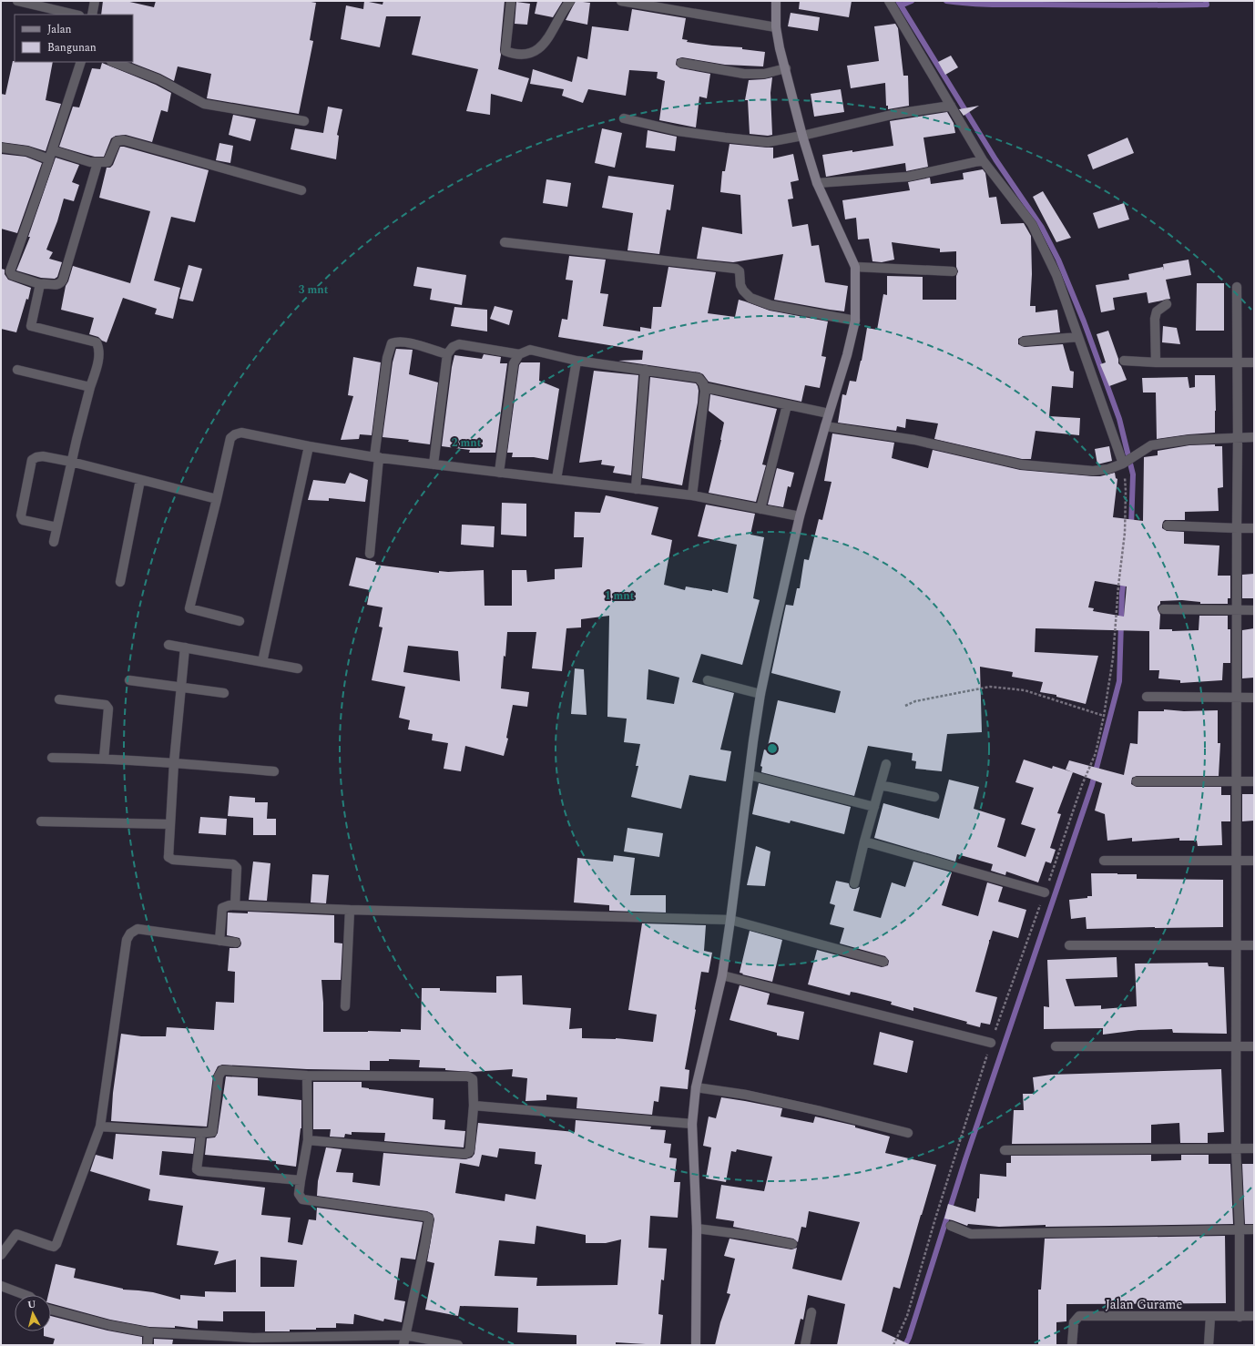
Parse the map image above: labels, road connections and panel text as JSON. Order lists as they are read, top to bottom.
{
  "streets": {
    "street": ["Jalan Gurame"]
  },
  "legend": ["Jalan", "Bangunan"],
  "north": "top",
  "rings": ["3 mnt", "2 mnt", "1 mnt"]
}
